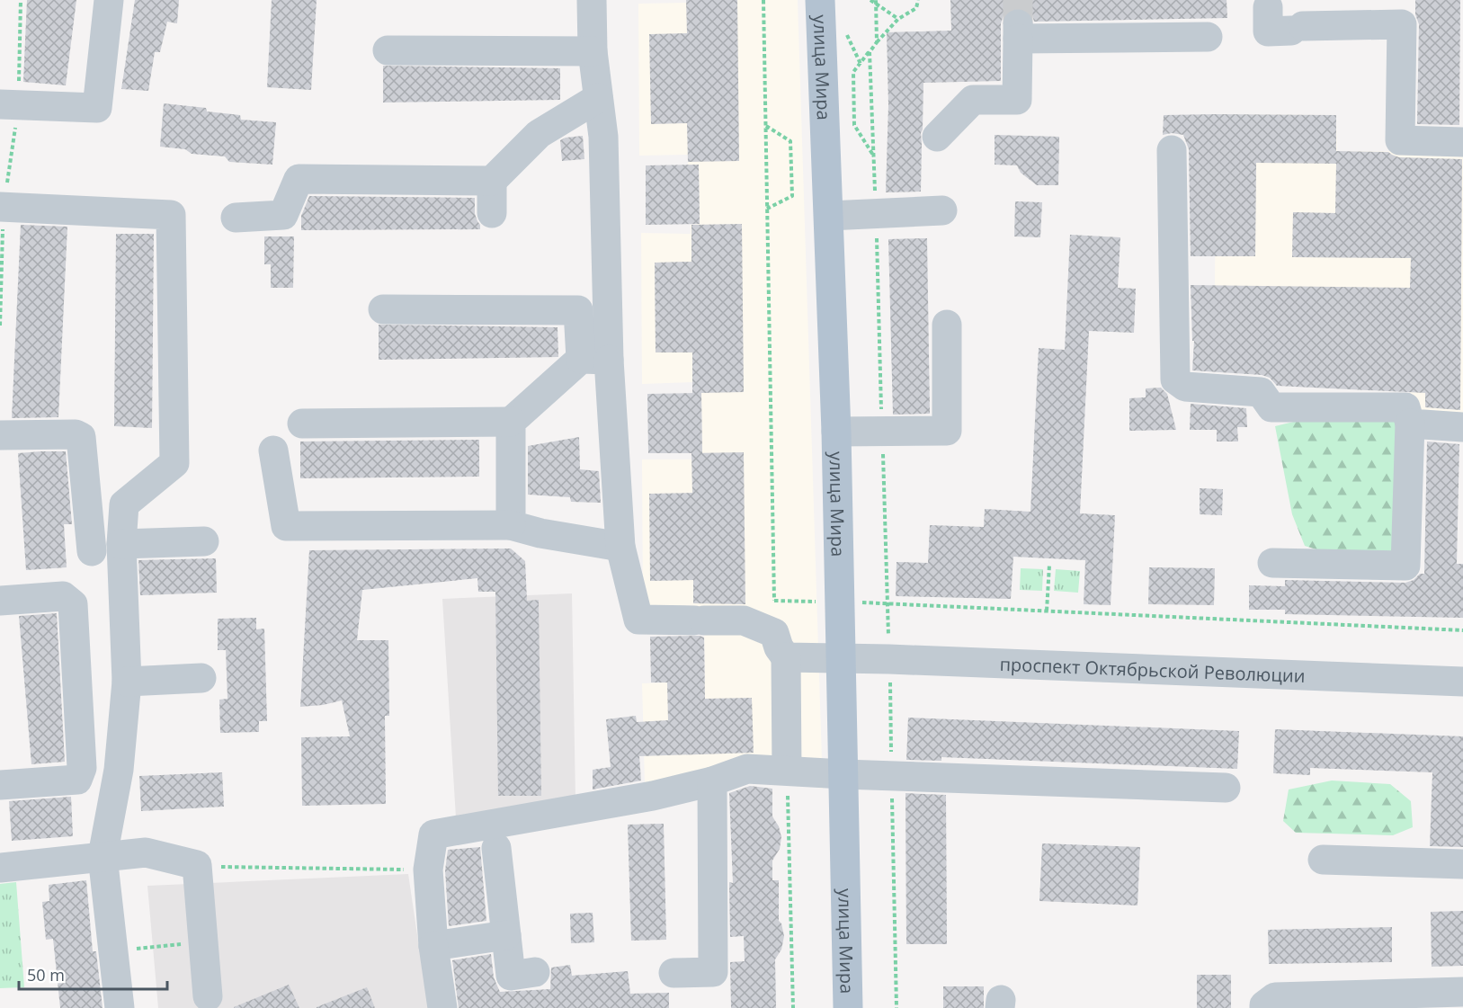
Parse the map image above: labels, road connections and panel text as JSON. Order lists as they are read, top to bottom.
{
  "streets": {
    "main road": ["улица Мира"],
    "street": ["проспект Октябрьской Революции"]
  },
  "crossings": [
    ["улица Мира", "проспект Октябрьской Революции"]
  ],
  "scale_bar": "50 m"
}
